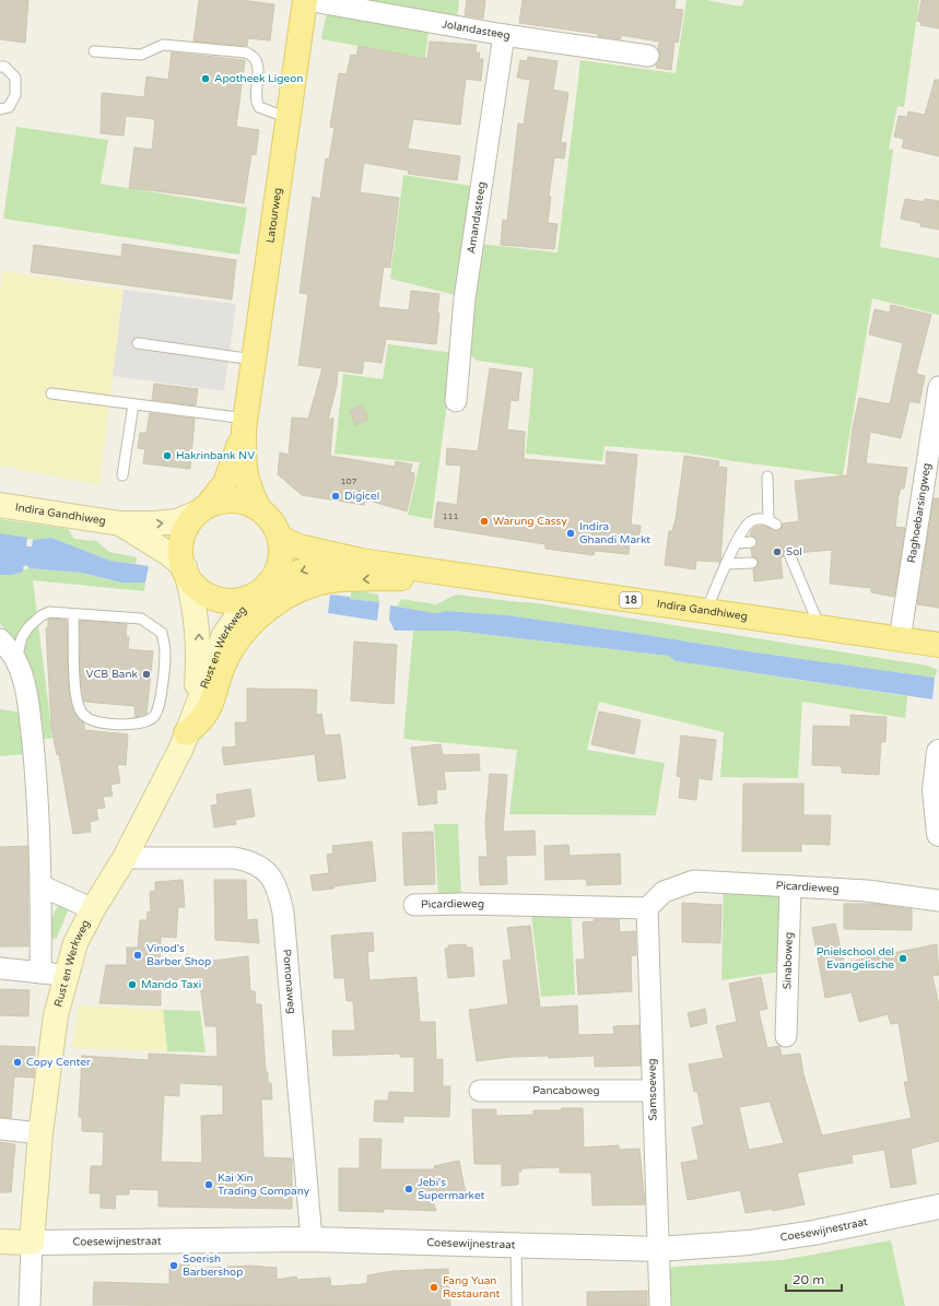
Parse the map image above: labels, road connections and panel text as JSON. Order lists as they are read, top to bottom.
{
  "streets": {
    "main road": [
      "Latourweg",
      "Indira Gandhiweg",
      "18",
      "Rust en Werkweg",
      "Coesewijnestraat"
    ],
    "street": [
      "Jolandasteeg",
      "Amandasteeg",
      "Raghoebarsingweg",
      "Picardieweg",
      "Sinaboweg",
      "Pomonaweg",
      "Samsoeweg",
      "Pancaboweg"
    ]
  },
  "crossings": [
    ["Jolandasteeg", "Latourweg"],
    ["Jolandasteeg", "Amandasteeg"],
    ["Latourweg", "Indira Gandhiweg"],
    ["Latourweg", "Rust en Werkweg"],
    ["Raghoebarsingweg", "Indira Gandhiweg"],
    ["Indira Gandhiweg", "Rust en Werkweg"],
    ["Rust en Werkweg", "Pomonaweg"],
    ["Rust en Werkweg", "Coesewijnestraat"],
    ["Picardieweg", "Sinaboweg"],
    ["Picardieweg", "Samsoeweg"],
    ["Pomonaweg", "Coesewijnestraat"],
    ["Samsoeweg", "Pancaboweg"],
    ["Samsoeweg", "Coesewijnestraat"]
  ],
  "places": [
    "Apotheek Ligeon",
    "Hakrinbank NV",
    "Digicel",
    "Warung Cassy",
    "Indira Ghandi Markt",
    "Sol",
    "VCB Bank",
    "Vinod's Barber Shop",
    "Pnielschool del Evangelische",
    "Mando Taxi",
    "Copy Center",
    "Kai Xin Trading Company",
    "Jebi's Supermarket",
    "Soerish Barbershop",
    "Fang Yuan Restaurant"
  ],
  "house_numbers": ["107", "111"],
  "scale_bar": "20 m"
}
